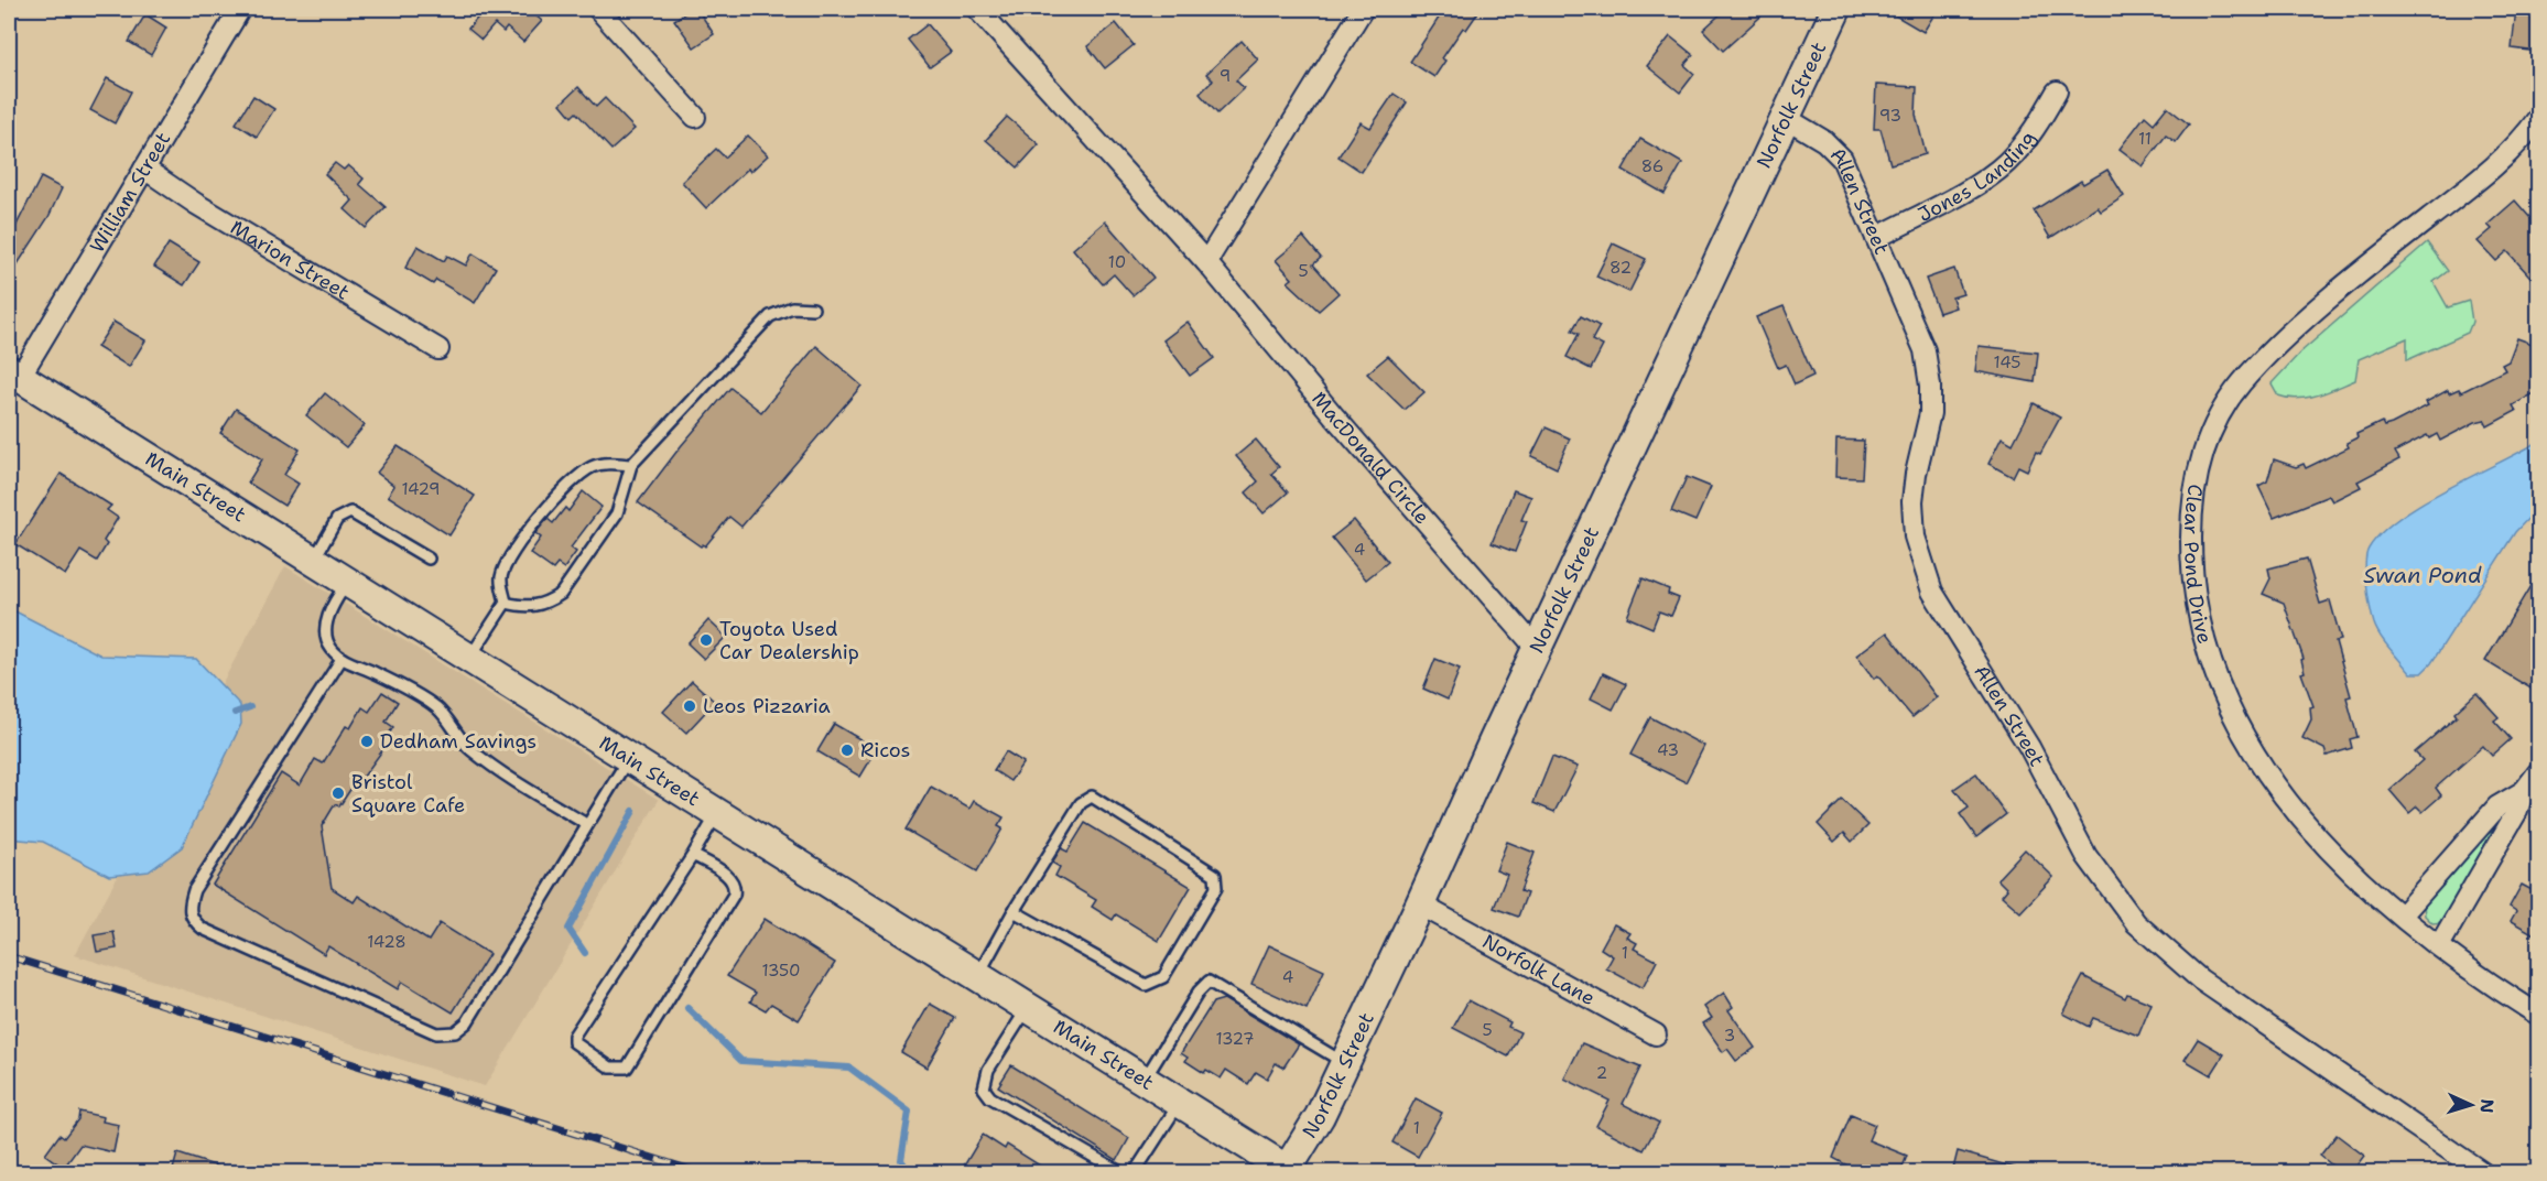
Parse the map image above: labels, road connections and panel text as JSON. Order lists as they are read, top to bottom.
{
  "streets": {
    "main road": ["Norfolk Street", "Main Street"],
    "street": [
      "Jones Landing",
      "William Street",
      "Allen Street",
      "Marion Street",
      "MacDonald Circle",
      "Clear Pond Drive",
      "Norfolk Lane"
    ]
  },
  "crossings": [
    ["Norfolk Street", "Allen Street"],
    ["Norfolk Street", "MacDonald Circle"],
    ["Norfolk Street", "Main Street"],
    ["Norfolk Street", "Norfolk Lane"],
    ["Jones Landing", "Allen Street"],
    ["William Street", "Marion Street"],
    ["William Street", "Main Street"]
  ],
  "water": ["Swan Pond"],
  "places": [
    "Toyota Used Car Dealership",
    "Leos Pizzaria",
    "Dedham Savings",
    "Ricos",
    "Bristol Square Cafe"
  ],
  "house_numbers": [
    "9",
    "93",
    "11",
    "86",
    "10",
    "82",
    "5",
    "145",
    "1429",
    "4",
    "43",
    "1428",
    "1",
    "1350",
    "4",
    "5",
    "3",
    "1327",
    "2",
    "1"
  ],
  "north": "right"
}
